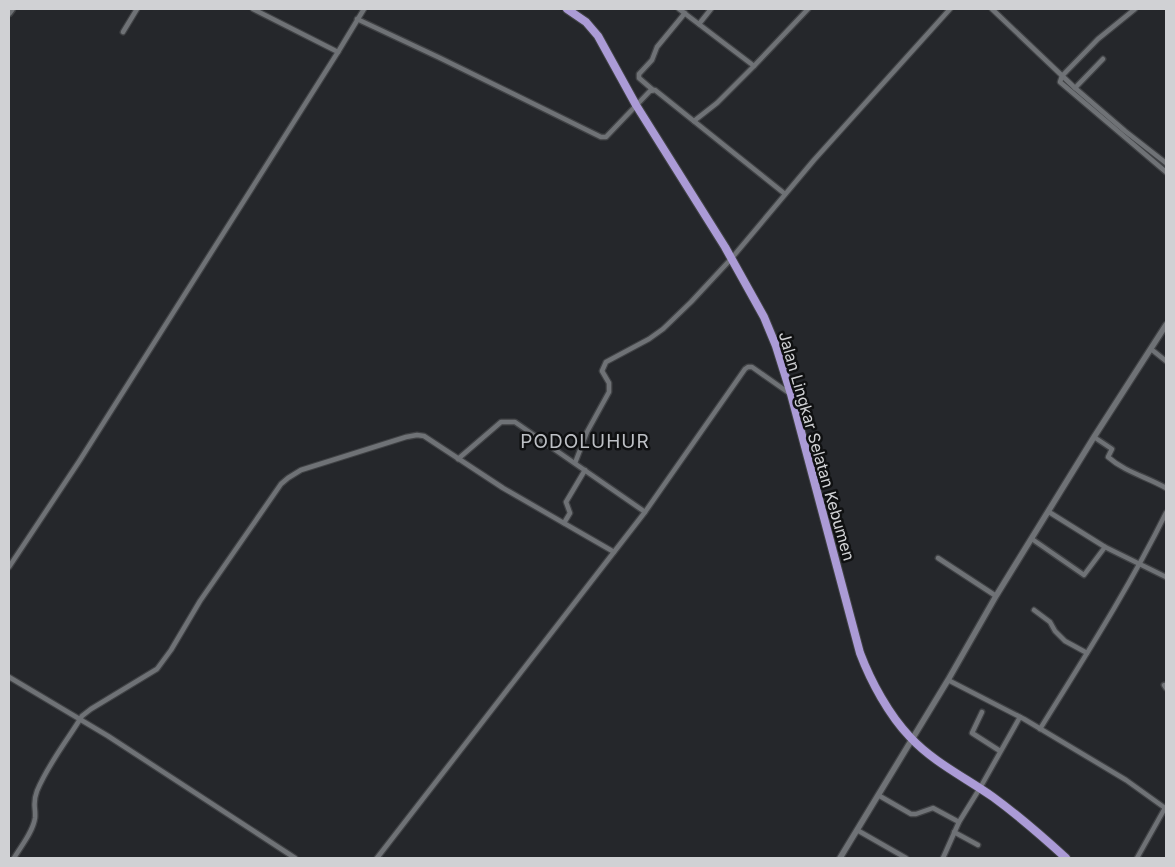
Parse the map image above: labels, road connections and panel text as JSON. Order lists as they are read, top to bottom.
{
  "streets": {
    "highway": ["Jalan Lingkar Selatan Kebumen"]
  },
  "districts": ["PODOLUHUR"]
}
